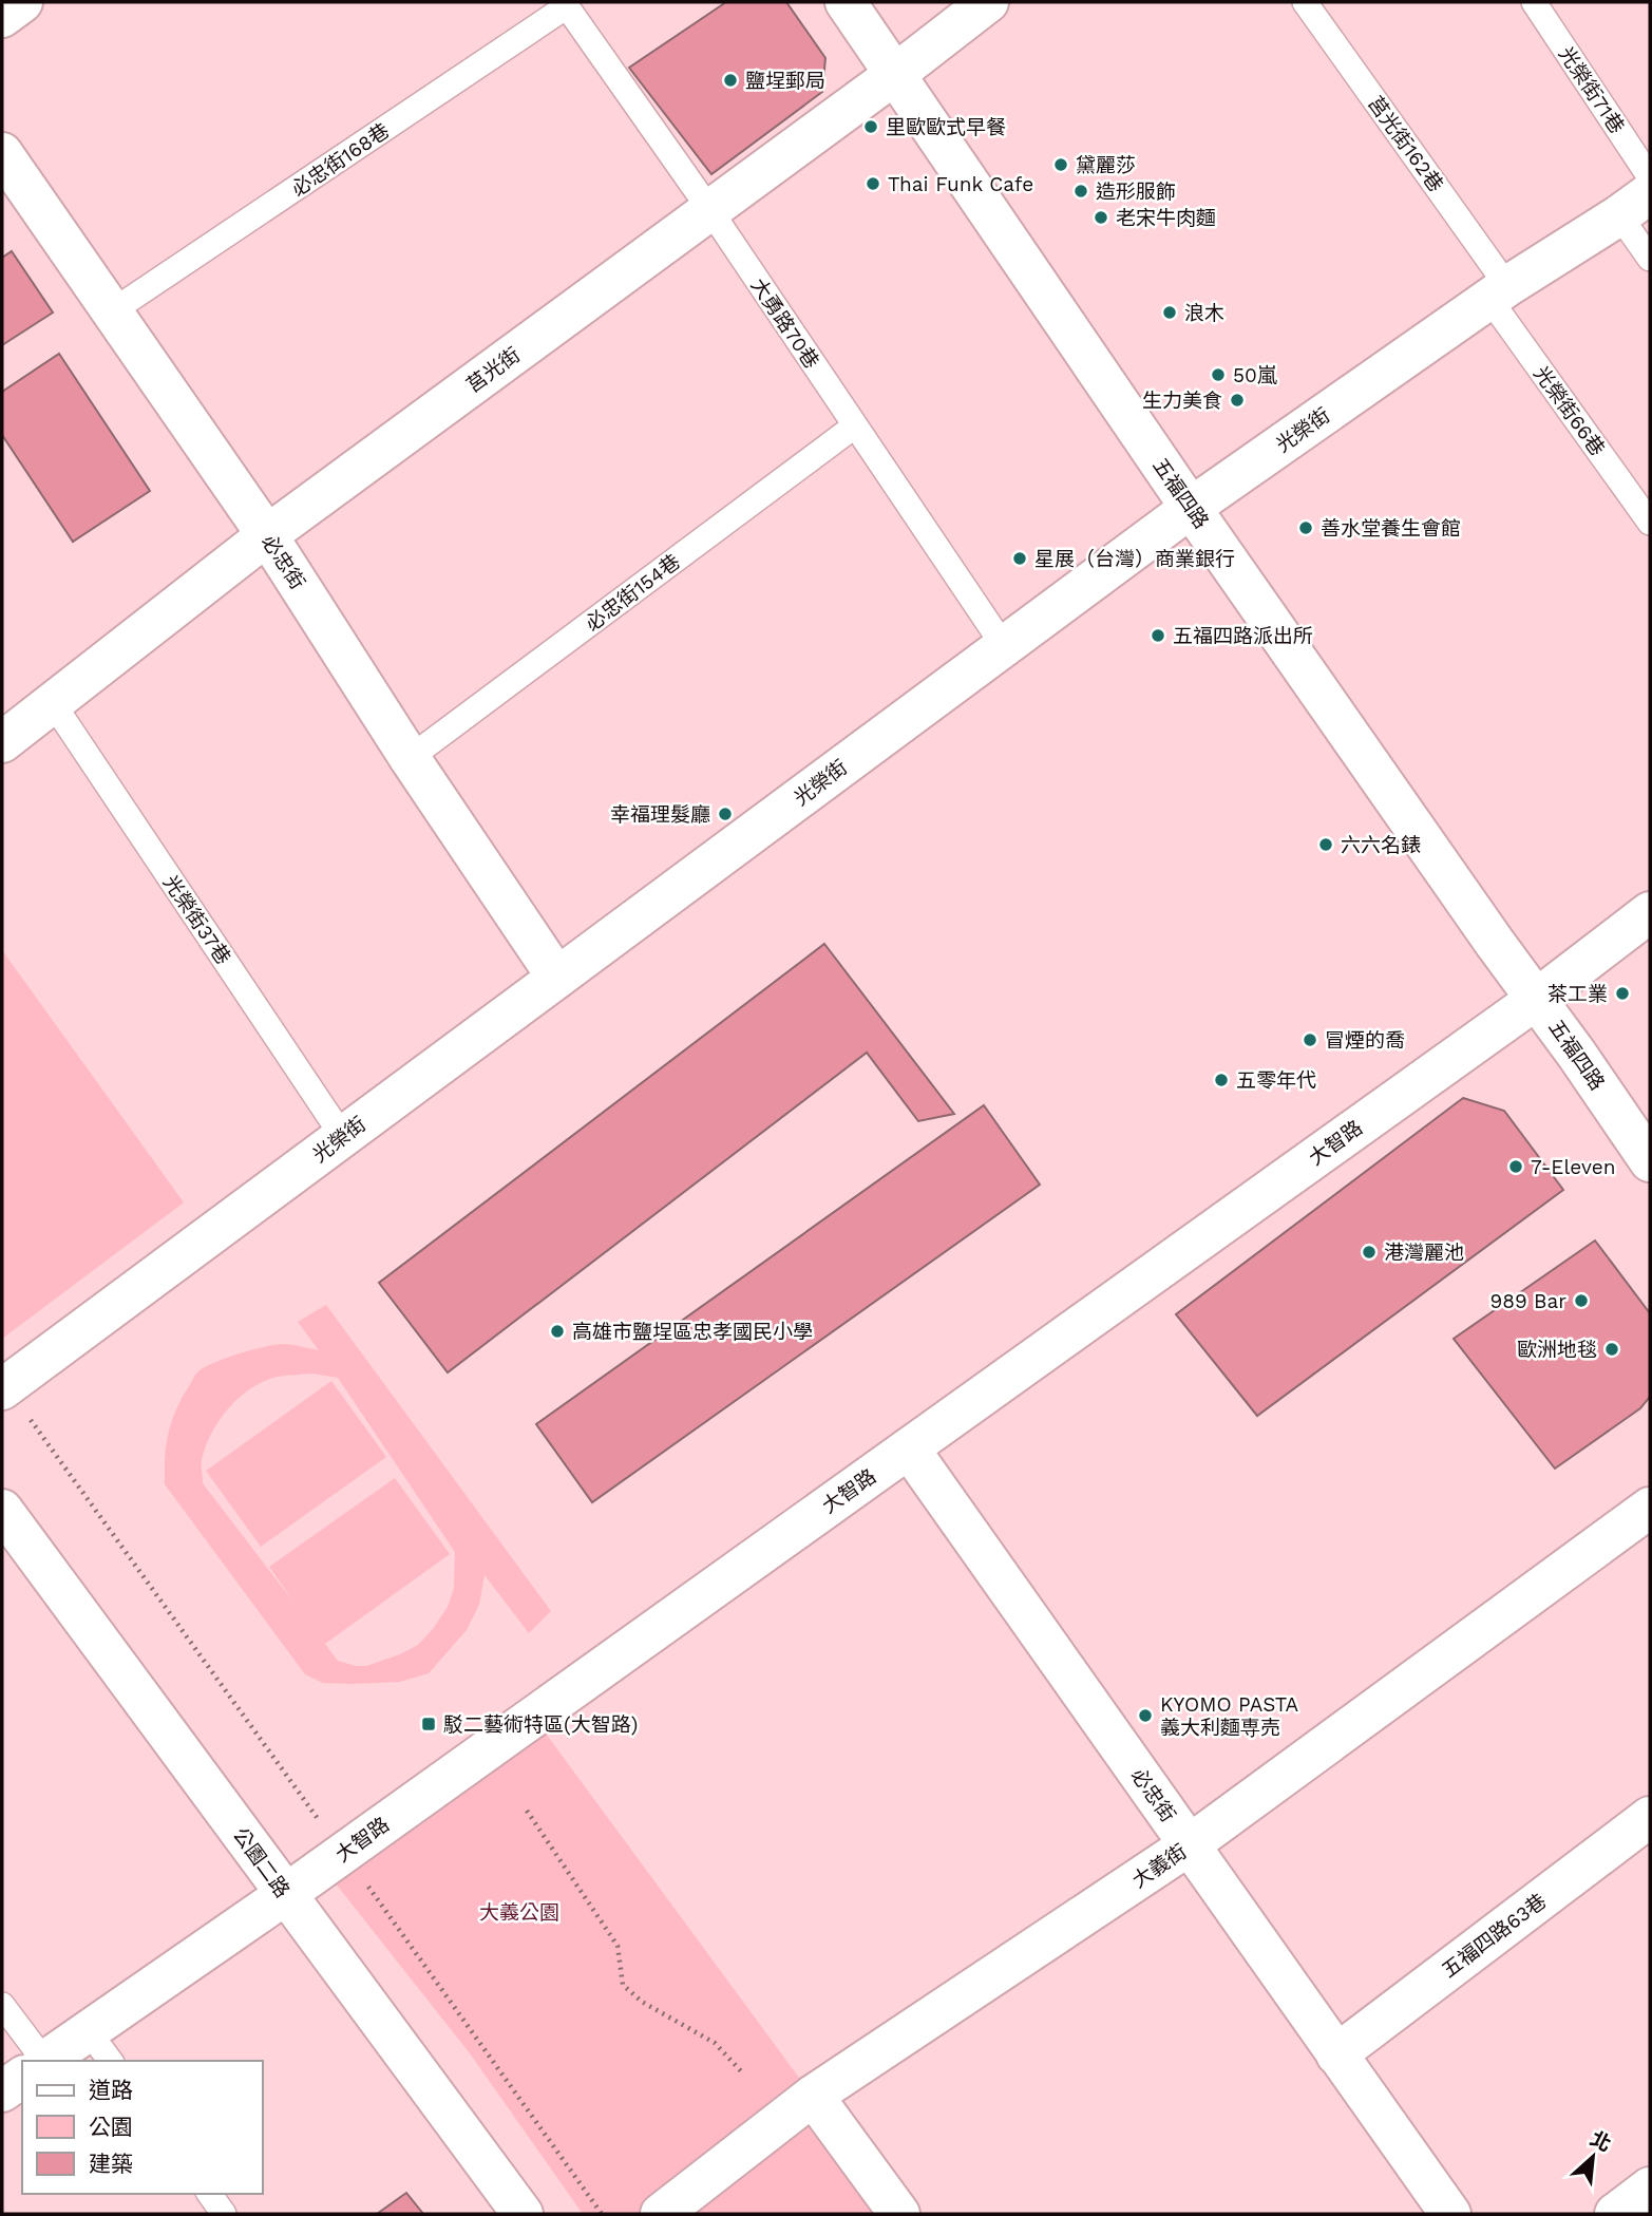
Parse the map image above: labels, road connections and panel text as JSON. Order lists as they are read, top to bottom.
{
  "streets": {
    "street": [
      "莒光街",
      "光榮街",
      "五福四路",
      "必忠街",
      "大智路",
      "公園二路",
      "大義街",
      "五福四路63巷"
    ],
    "lane": [
      "光榮街71巷",
      "莒光街162巷",
      "必忠街168巷",
      "大勇路70巷",
      "光榮街66巷",
      "必忠街154巷",
      "光榮街37巷"
    ]
  },
  "crossings": [
    ["莒光街162巷", "光榮街66巷"],
    ["莒光街162巷", "光榮街"],
    ["必忠街168巷", "大勇路70巷"],
    ["必忠街168巷", "必忠街"],
    ["大勇路70巷", "莒光街"],
    ["大勇路70巷", "光榮街"],
    ["大勇路70巷", "必忠街154巷"],
    ["莒光街", "五福四路"],
    ["莒光街", "必忠街"],
    ["莒光街", "光榮街37巷"],
    ["光榮街66巷", "光榮街"],
    ["光榮街", "五福四路"],
    ["光榮街", "必忠街"],
    ["光榮街", "光榮街37巷"],
    ["五福四路", "大智路"],
    ["必忠街", "必忠街154巷"],
    ["必忠街", "大智路"],
    ["必忠街", "大義街"],
    ["必忠街", "五福四路63巷"],
    ["大智路", "公園二路"]
  ],
  "parks": ["大義公園"],
  "places": {
    "other": [
      "鹽埕郵局",
      "里歐歐式早餐",
      "黛麗莎",
      "Thai Funk Cafe",
      "造形服飾",
      "老宋牛肉麵",
      "浪木",
      "50嵐",
      "生力美食",
      "善水堂養生會館",
      "星展（台灣）商業銀行",
      "五福四路派出所",
      "幸福理髮廳",
      "六六名錶",
      "茶工業",
      "冒煙的喬",
      "五零年代",
      "7-Eleven",
      "港灣麗池",
      "989 Bar",
      "高雄市鹽埕區忠孝國民小學",
      "歐洲地毯",
      "KYOMO PASTA 義大利麵専売"
    ],
    "transit": ["駁二藝術特區(大智路)"]
  },
  "legend": ["道路", "公園", "建築"],
  "north": "top right"
}
